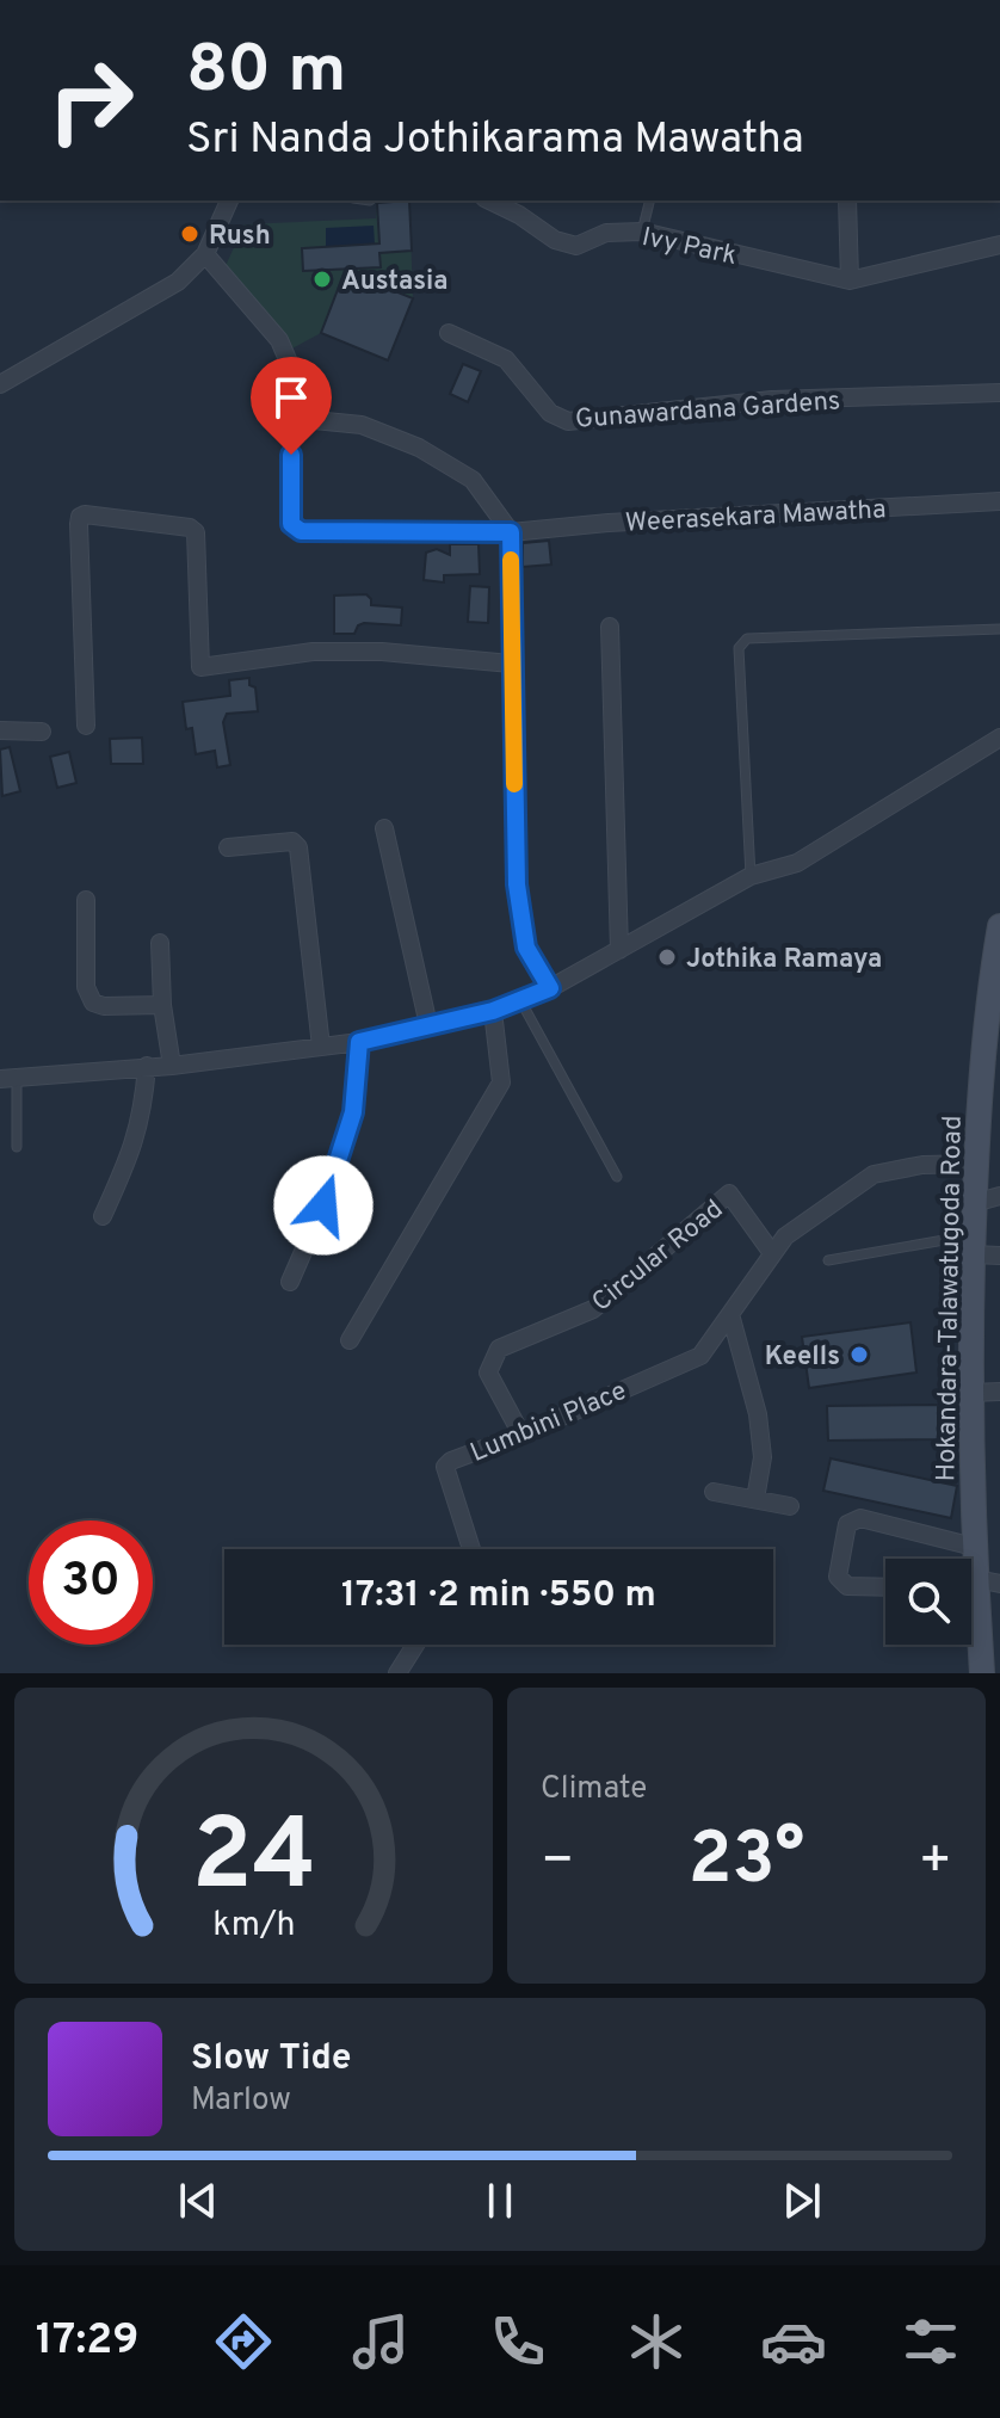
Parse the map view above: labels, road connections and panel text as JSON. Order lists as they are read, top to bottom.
{
  "streets": {
    "main road": ["Hokandara-Talawatugoda Road"],
    "street": [
      "Ivy Park",
      "Gunawardana Gardens",
      "Weerasekara Mawatha",
      "Circular Road",
      "Lumbini Place"
    ]
  },
  "crossings": [
    ["Circular Road", "Lumbini Place"],
    ["Hokandara-Talawatugoda Road", "Lumbini Place"]
  ],
  "places": [
    "Rush",
    "Austasia",
    "Jothika Ramaya",
    "Keells"
  ],
  "page": {
    "turn": ["80 m", "Sri Nanda Jothikarama Mawatha"],
    "limit": "30",
    "trip": "17:31 · 2 min · 550 m",
    "tile": "Climate",
    "heat": ["−", "23°", "+"],
    "song": ["Slow Tide", "Marlow"],
    "tabs": "17:29",
    "gauge": ["24", "km/h"]
  }
}
